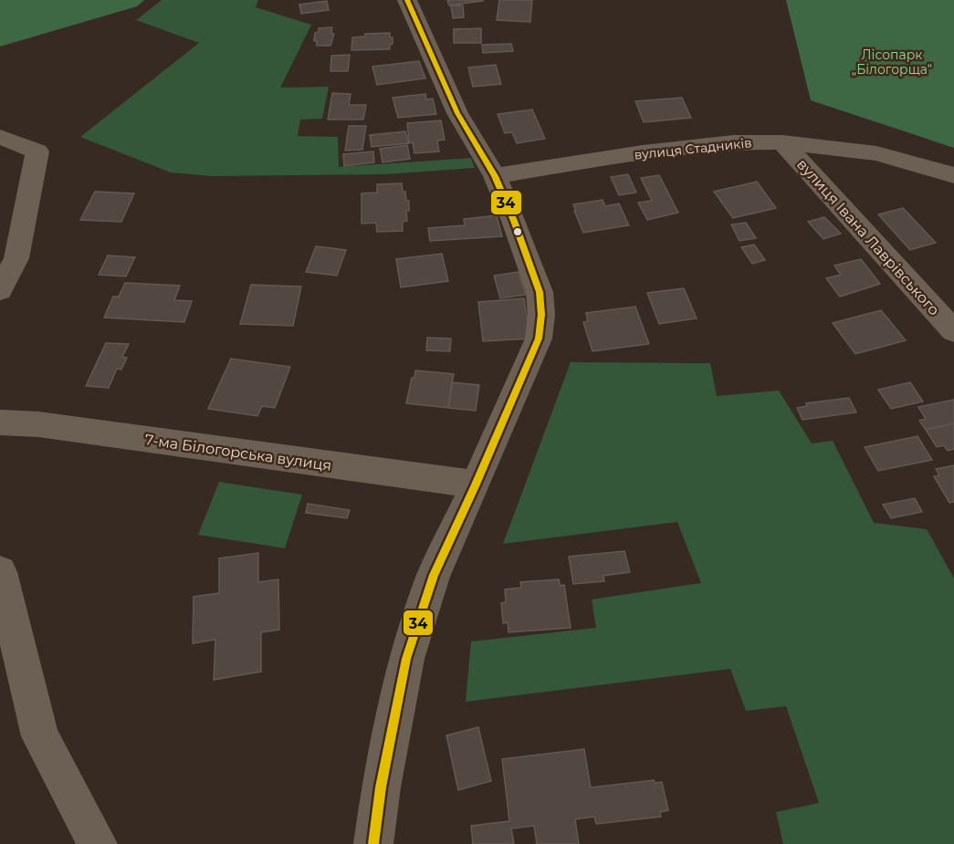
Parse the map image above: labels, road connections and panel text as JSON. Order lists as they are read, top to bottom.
{
  "streets": {
    "street": ["вулиця Стадників", "вулиця Івана Лаврівського", "7-ма Білогорська вулиця"]
  },
  "crossings": [
    ["вулиця Стадників", "вулиця Івана Лаврівського"]
  ],
  "parks": ["Лісопарк „Білогорща“"],
  "lines": ["transit line 34"]
}
